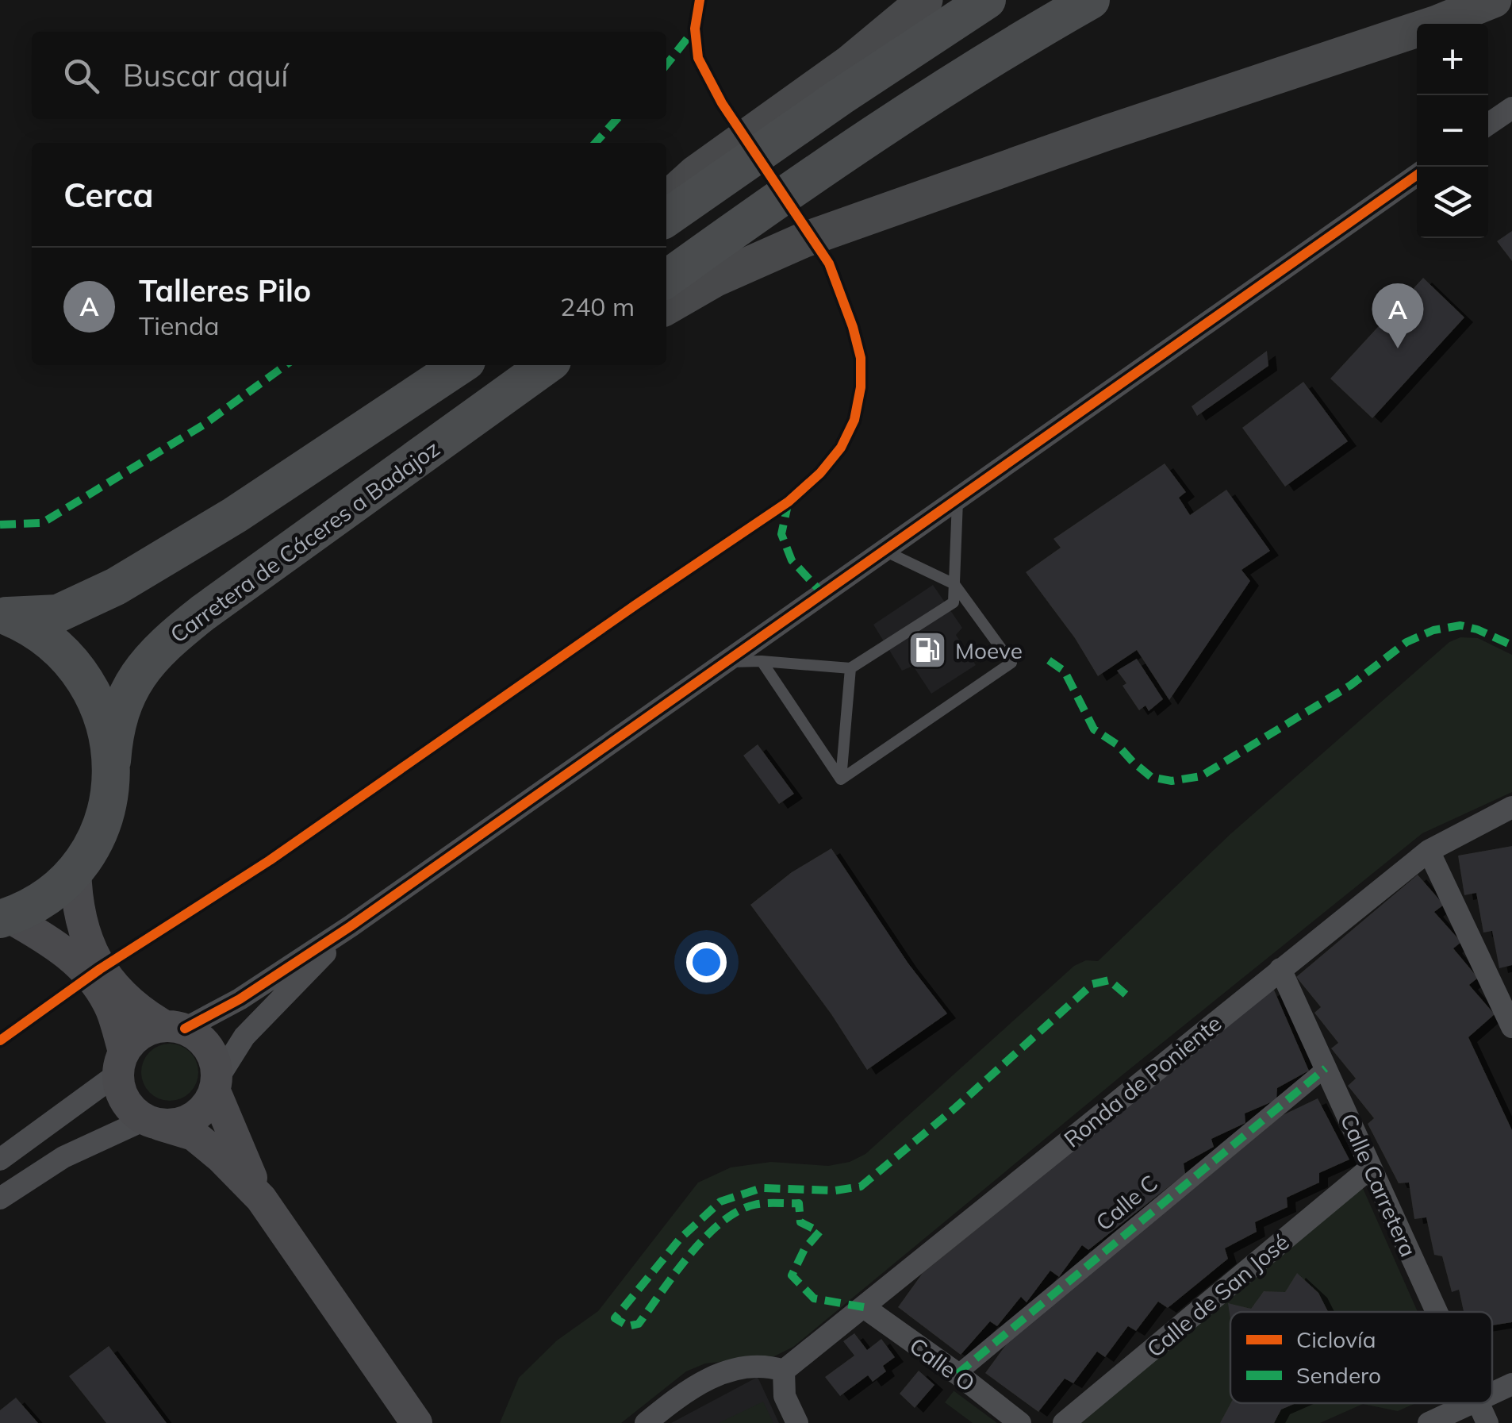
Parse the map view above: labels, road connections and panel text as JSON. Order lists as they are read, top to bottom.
{
  "streets": {
    "highway": ["Carretera de Cáceres a Badajoz"],
    "street": [
      "Ronda de Poniente",
      "Calle Carretera",
      "Calle C",
      "Calle de San José",
      "Calle O"
    ]
  },
  "crossings": [
    ["Ronda de Poniente", "Calle Carretera"],
    ["Ronda de Poniente", "Calle O"],
    ["Calle Carretera", "Calle C"],
    ["Calle Carretera", "Calle de San José"],
    ["Calle C", "Calle O"]
  ],
  "places": {
    "fuel station": ["Moeve"]
  },
  "legend": ["Ciclovía", "Sendero"],
  "page": {
    "map_buttons": ["+", "−"],
    "search": "Buscar aquí",
    "heading": "Cerca",
    "list": [
      {
        "mark": "A",
        "name": "Talleres Pilo",
        "note": "Tienda",
        "value": "240 m"
      }
    ],
    "pins": "A"
  }
}
